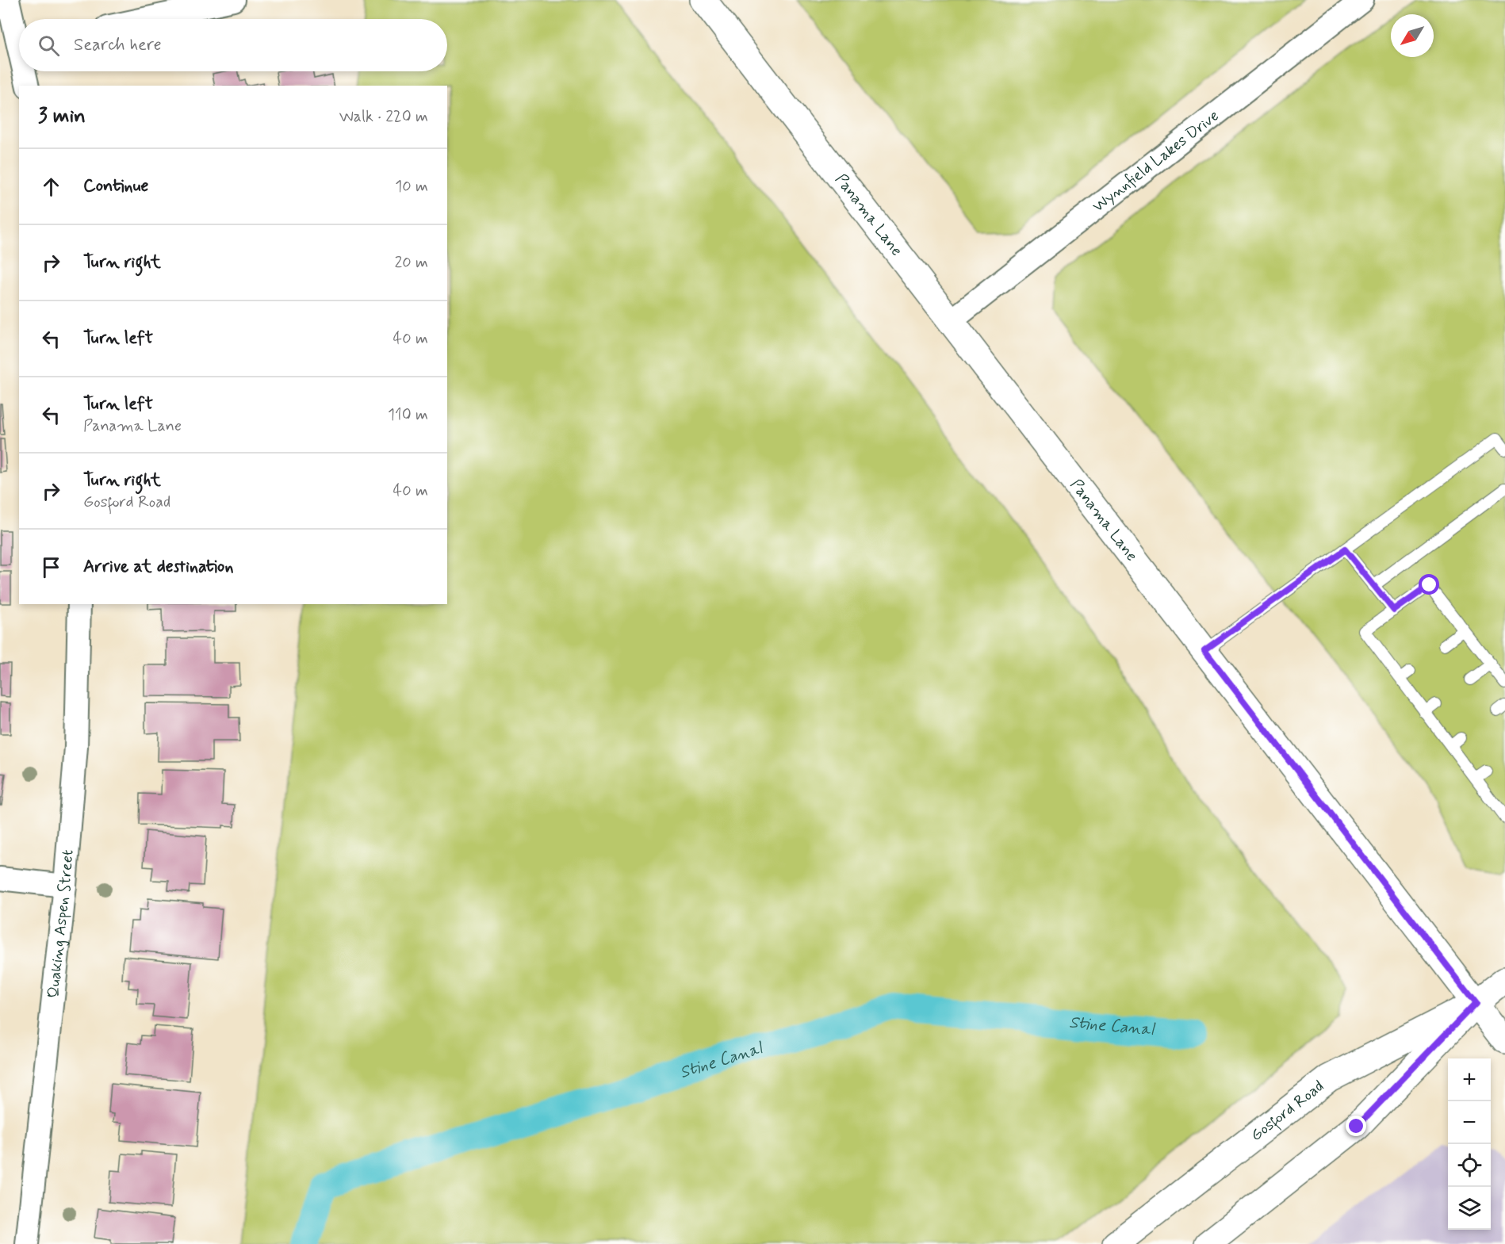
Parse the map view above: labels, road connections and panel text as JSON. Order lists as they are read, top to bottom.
{
  "streets": {
    "main road": ["Panama Lane", "Gosford Road"],
    "street": ["Wynnfield Lakes Drive", "Quaking Aspen Street"]
  },
  "crossings": [
    ["Wynnfield Lakes Drive", "Panama Lane"],
    ["Panama Lane", "Gosford Road"]
  ],
  "water": ["Stine Canal"],
  "north": "bottom left",
  "page": {
    "search": "Search here",
    "heading": ["3 min", "Walk · 220 m"],
    "list": [
      ["Continue", "10 m"],
      ["Turn right", "20 m"],
      ["Turn left", "40 m"],
      ["Turn left", "Panama Lane", "110 m"],
      ["Turn right", "Gosford Road", "40 m"],
      "Arrive at destination"
    ],
    "map_buttons": ["+", "−"]
  }
}
